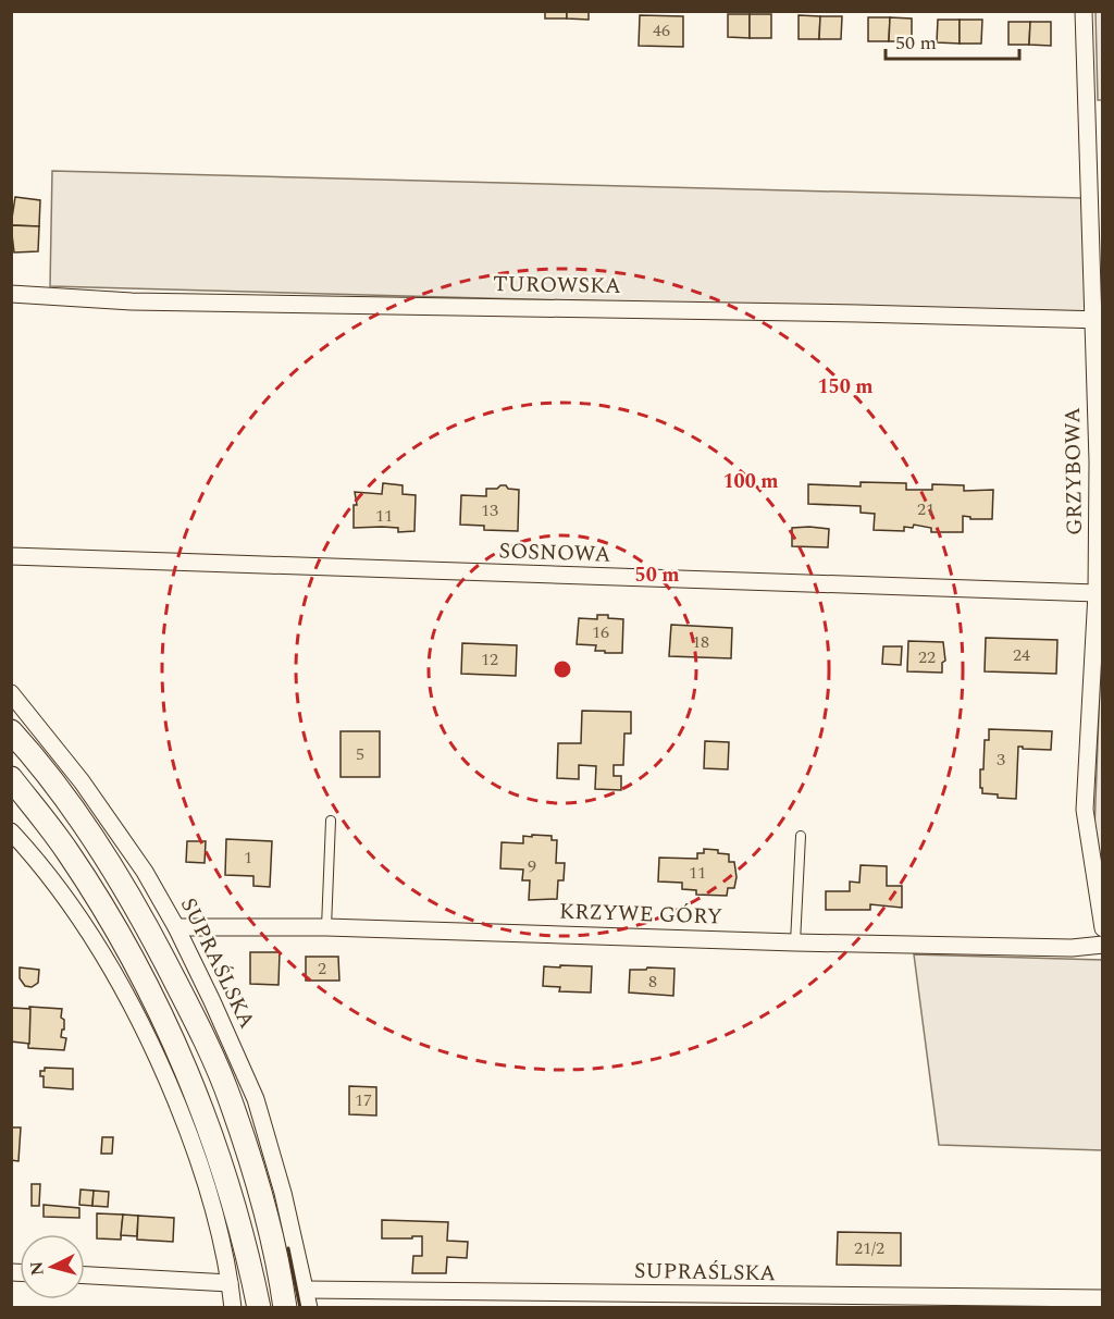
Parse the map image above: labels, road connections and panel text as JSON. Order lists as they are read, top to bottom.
{
  "streets": {
    "street": [
      "TUROWSKA",
      "GRZYBOWA",
      "SOSNOWA",
      "KRZYWE GÓRY",
      "SUPRAŚLSKA"
    ]
  },
  "crossings": [
    ["TUROWSKA", "GRZYBOWA"],
    ["GRZYBOWA", "SOSNOWA"],
    ["KRZYWE GÓRY", "SUPRAŚLSKA"]
  ],
  "house_numbers": [
    "46",
    "21",
    "13",
    "11",
    "16",
    "18",
    "24",
    "22",
    "12",
    "5",
    "3",
    "1",
    "9",
    "11",
    "2",
    "8",
    "17",
    "21/2"
  ],
  "scale_bar": "50 m",
  "north": "left",
  "rings": ["150 m", "100 m", "50 m"]
}
